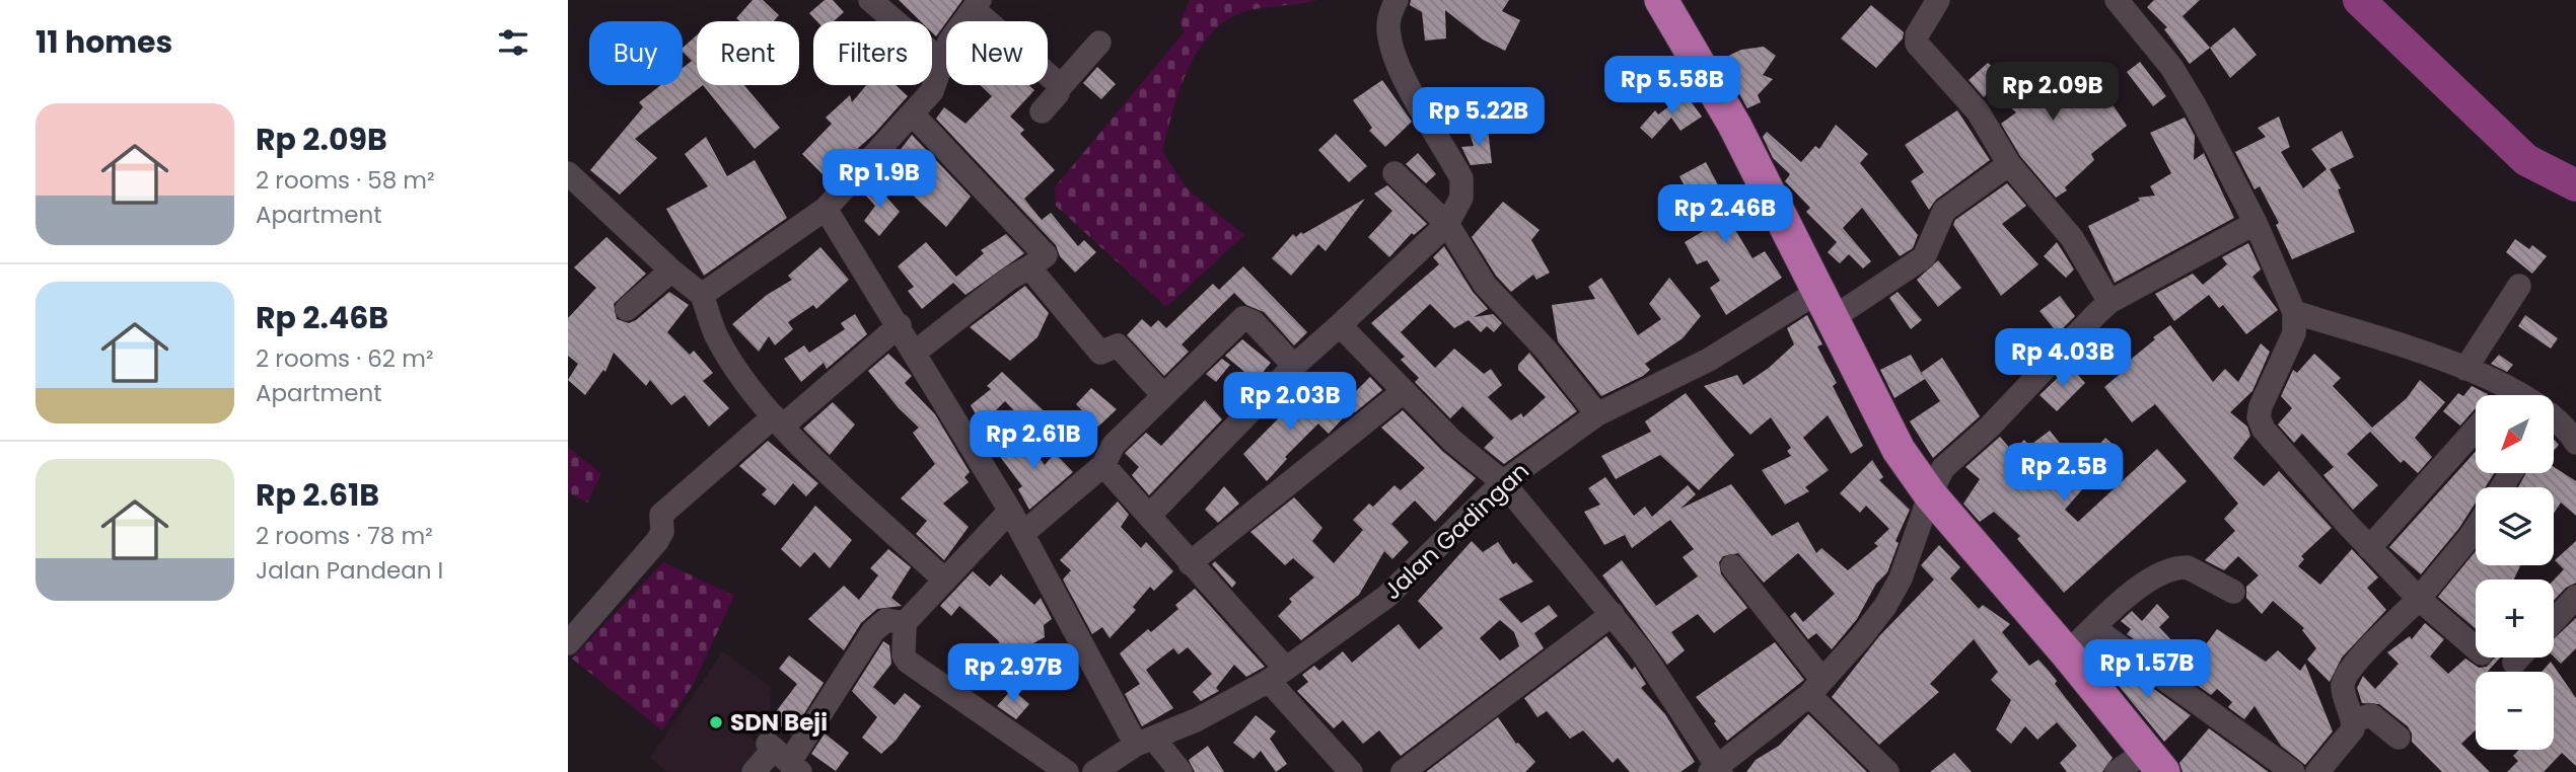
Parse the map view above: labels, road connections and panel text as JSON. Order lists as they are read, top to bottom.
{
  "streets": {
    "street": ["Jalan Gadingan"]
  },
  "places": ["SDN Beji"],
  "north": "bottom left",
  "page": {
    "heading": "11 homes",
    "chip": [
      "Buy",
      "Rent",
      "Filters",
      "New"
    ],
    "price": [
      "Rp 5.58B",
      "Rp 2.09B",
      "Rp 5.22B",
      "Rp 1.9B",
      "Rp 2.46B",
      "Rp 4.03B",
      "Rp 2.03B",
      "Rp 2.61B",
      "Rp 2.5B",
      "Rp 1.57B",
      "Rp 2.97B"
    ],
    "list": [
      {
        "name": "Rp 2.09B",
        "note": "2 rooms · 58 m² · Apartment"
      },
      {
        "name": "Rp 2.46B",
        "note": "2 rooms · 62 m² · Apartment"
      },
      {
        "name": "Rp 2.61B",
        "note": "2 rooms · 78 m² · Jalan Pandean I"
      }
    ],
    "map_buttons": ["+", "−"]
  }
}
